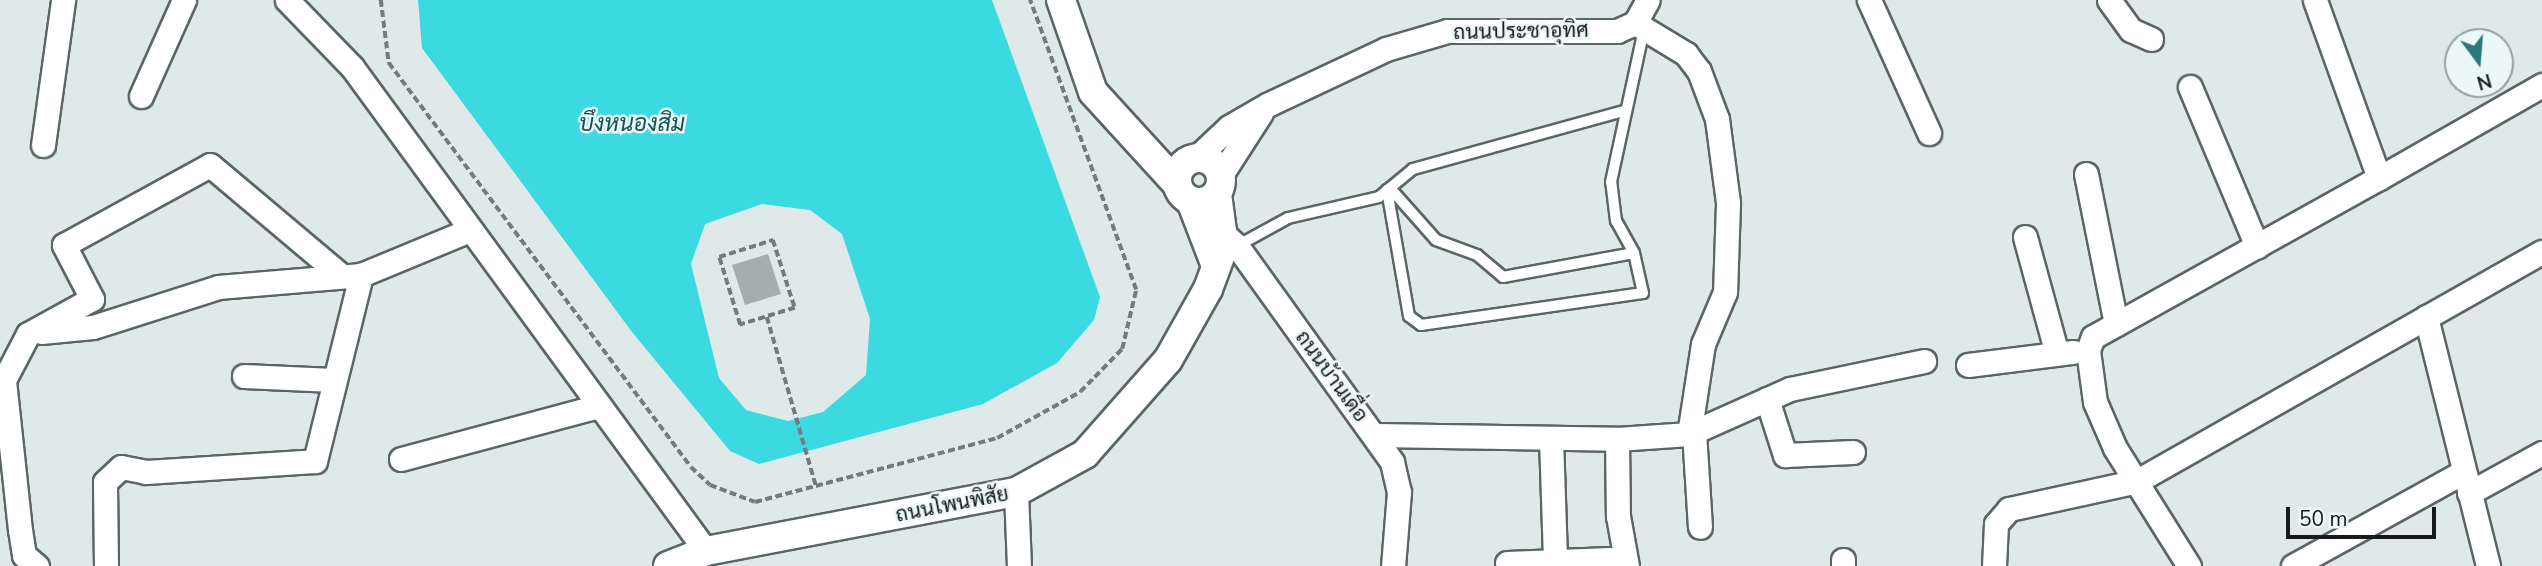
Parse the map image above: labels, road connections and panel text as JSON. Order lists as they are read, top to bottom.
{
  "streets": {
    "street": ["ถนนประชาอุทิศ", "ถนนบ้านเดื่อ", "ถนนโพนพิสัย"]
  },
  "crossings": [
    ["ถนนบ้านเดื่อ", "ถนนโพนพิสัย"]
  ],
  "water": ["บึงหนองสิม"],
  "scale_bar": "50 m",
  "north": "bottom"
}
